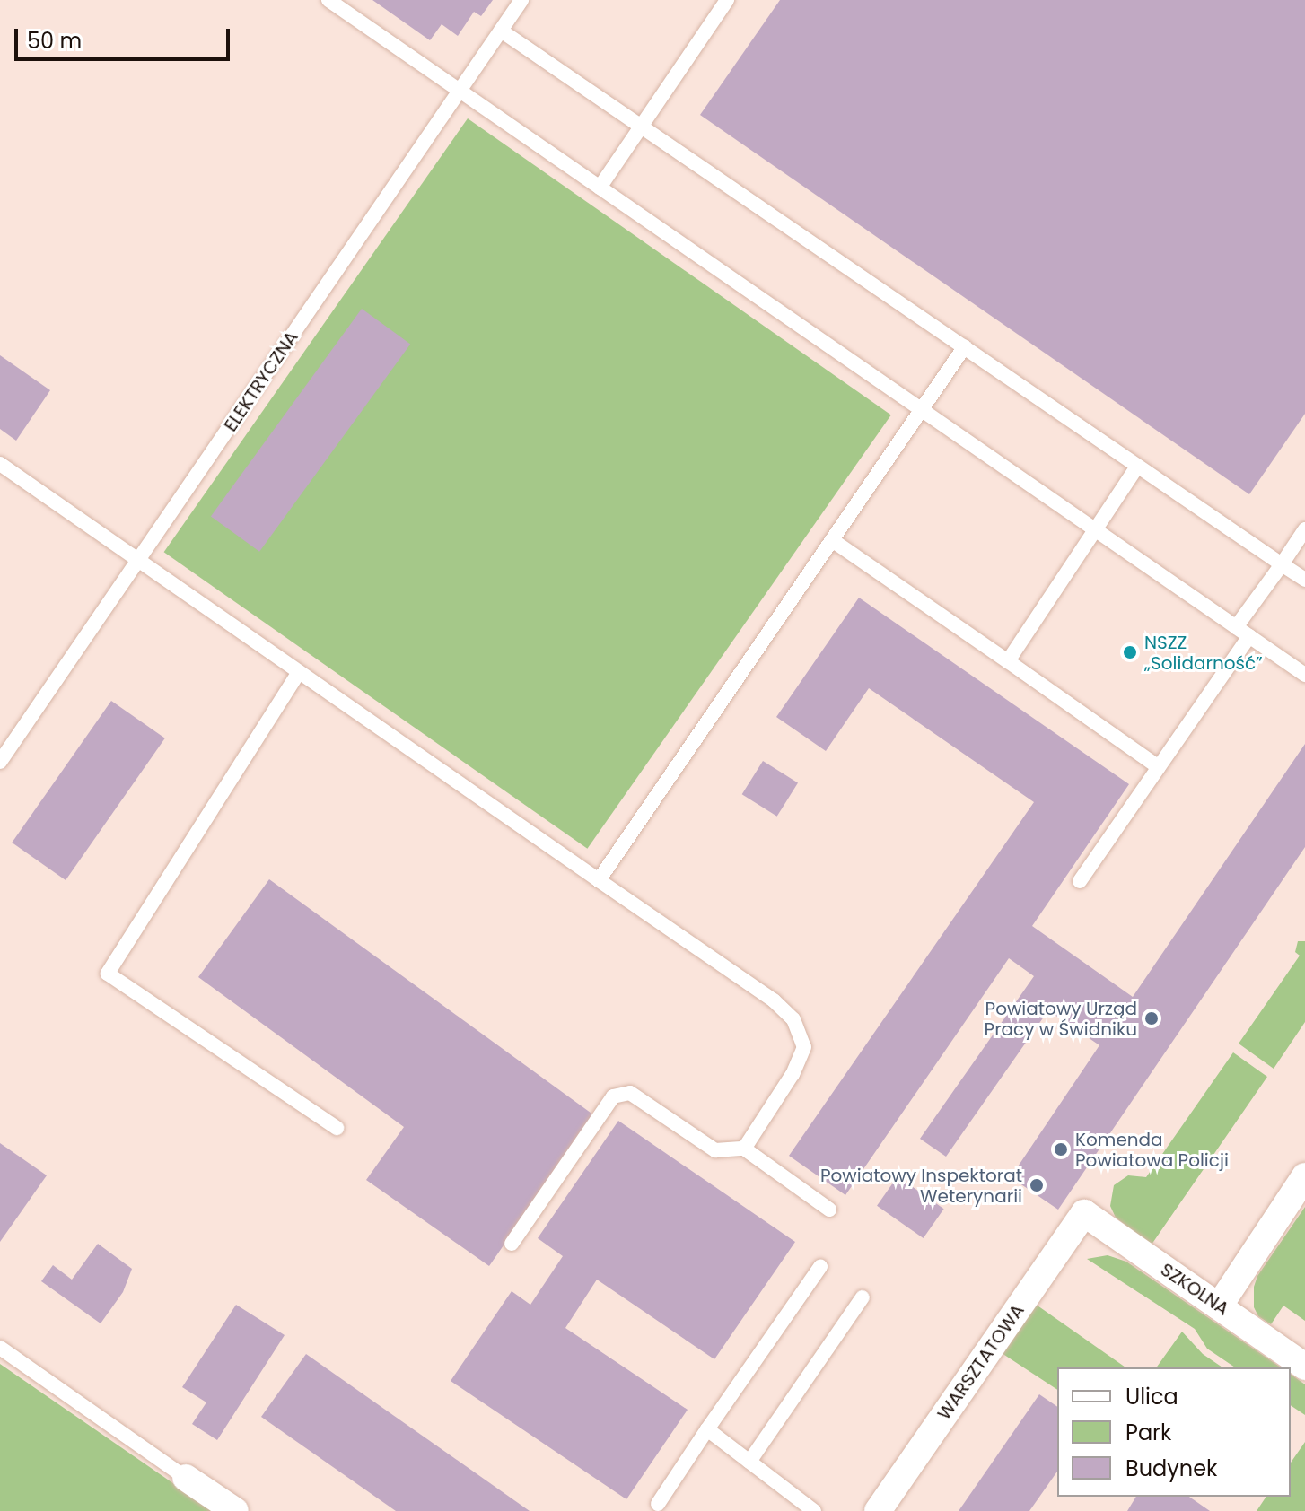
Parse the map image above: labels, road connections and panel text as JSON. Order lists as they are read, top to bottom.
{
  "streets": {
    "street": ["SZKOLNA", "WARSZTATOWA"],
    "lane": ["ELEKTRYCZNA"]
  },
  "crossings": [
    ["SZKOLNA", "WARSZTATOWA"]
  ],
  "places": [
    "NSZZ „Solidarność”",
    "Powiatowy Urząd Pracy w Świdniku",
    "Komenda Powiatowa Policji",
    "Powiatowy Inspektorat Weterynarii"
  ],
  "legend": ["Ulica", "Park", "Budynek"],
  "scale_bar": "50 m"
}
